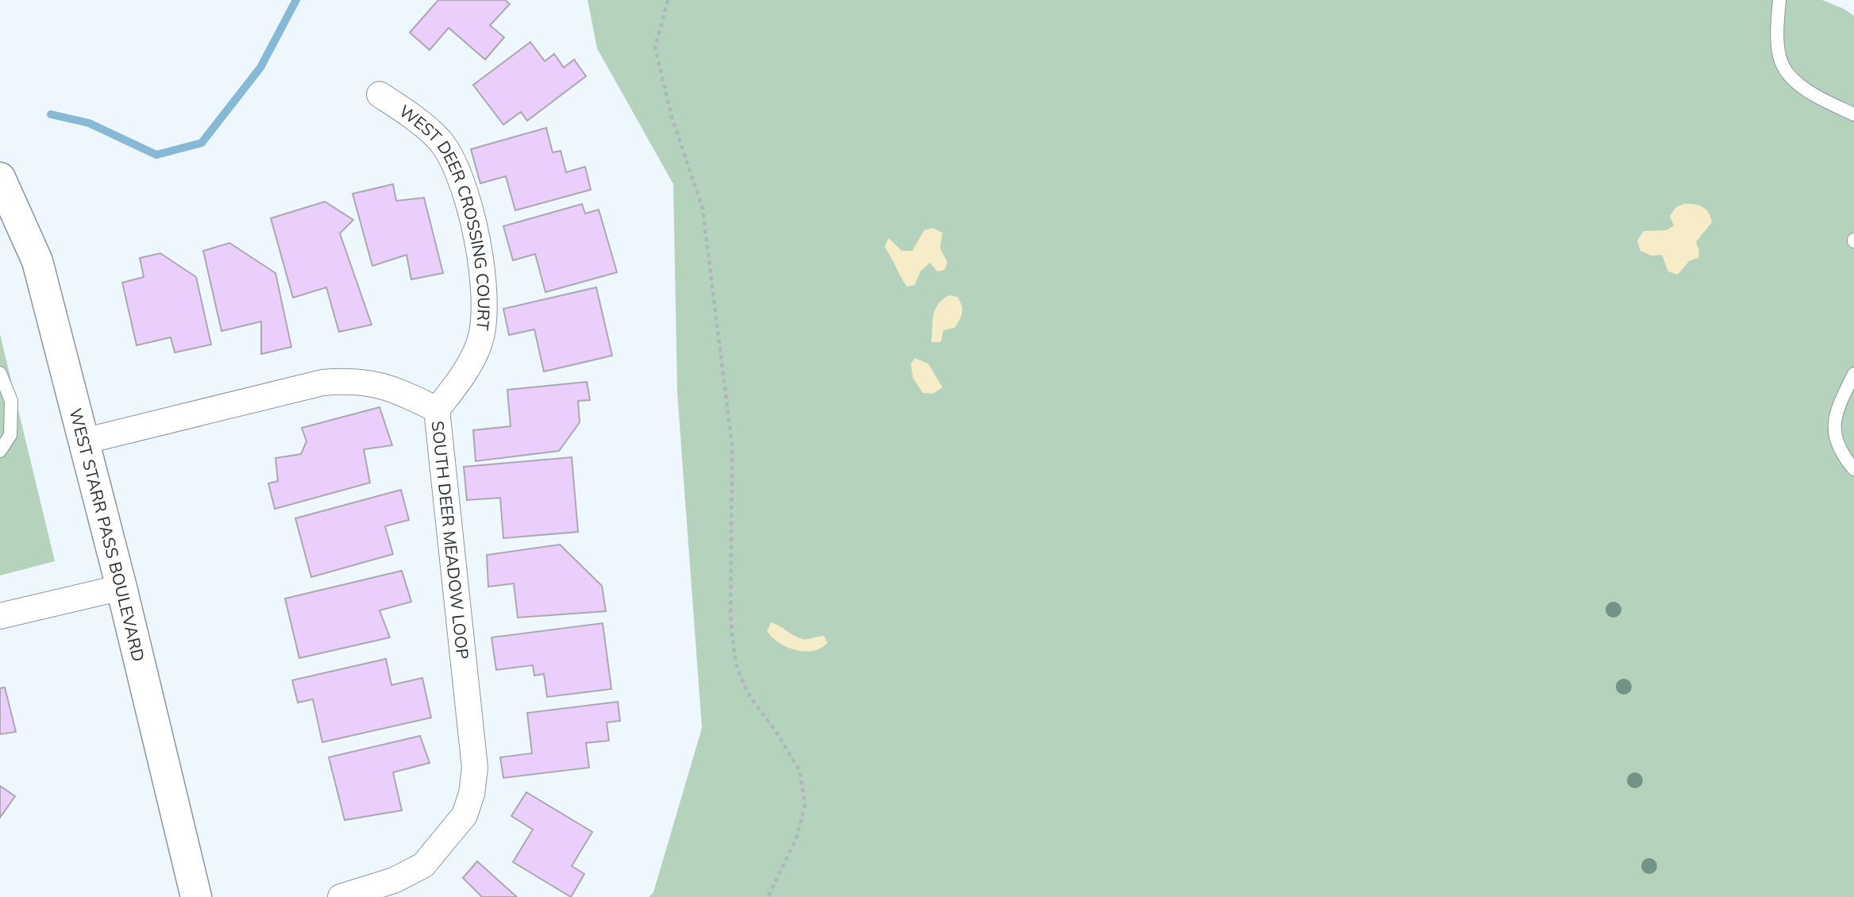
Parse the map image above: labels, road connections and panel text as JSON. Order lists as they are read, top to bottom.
{
  "streets": {
    "street": ["WEST DEER CROSSING COURT", "WEST STARR PASS BOULEVARD", "SOUTH DEER MEADOW LOOP"]
  },
  "crossings": [
    ["WEST DEER CROSSING COURT", "SOUTH DEER MEADOW LOOP"],
    ["WEST STARR PASS BOULEVARD", "SOUTH DEER MEADOW LOOP"]
  ]
}
